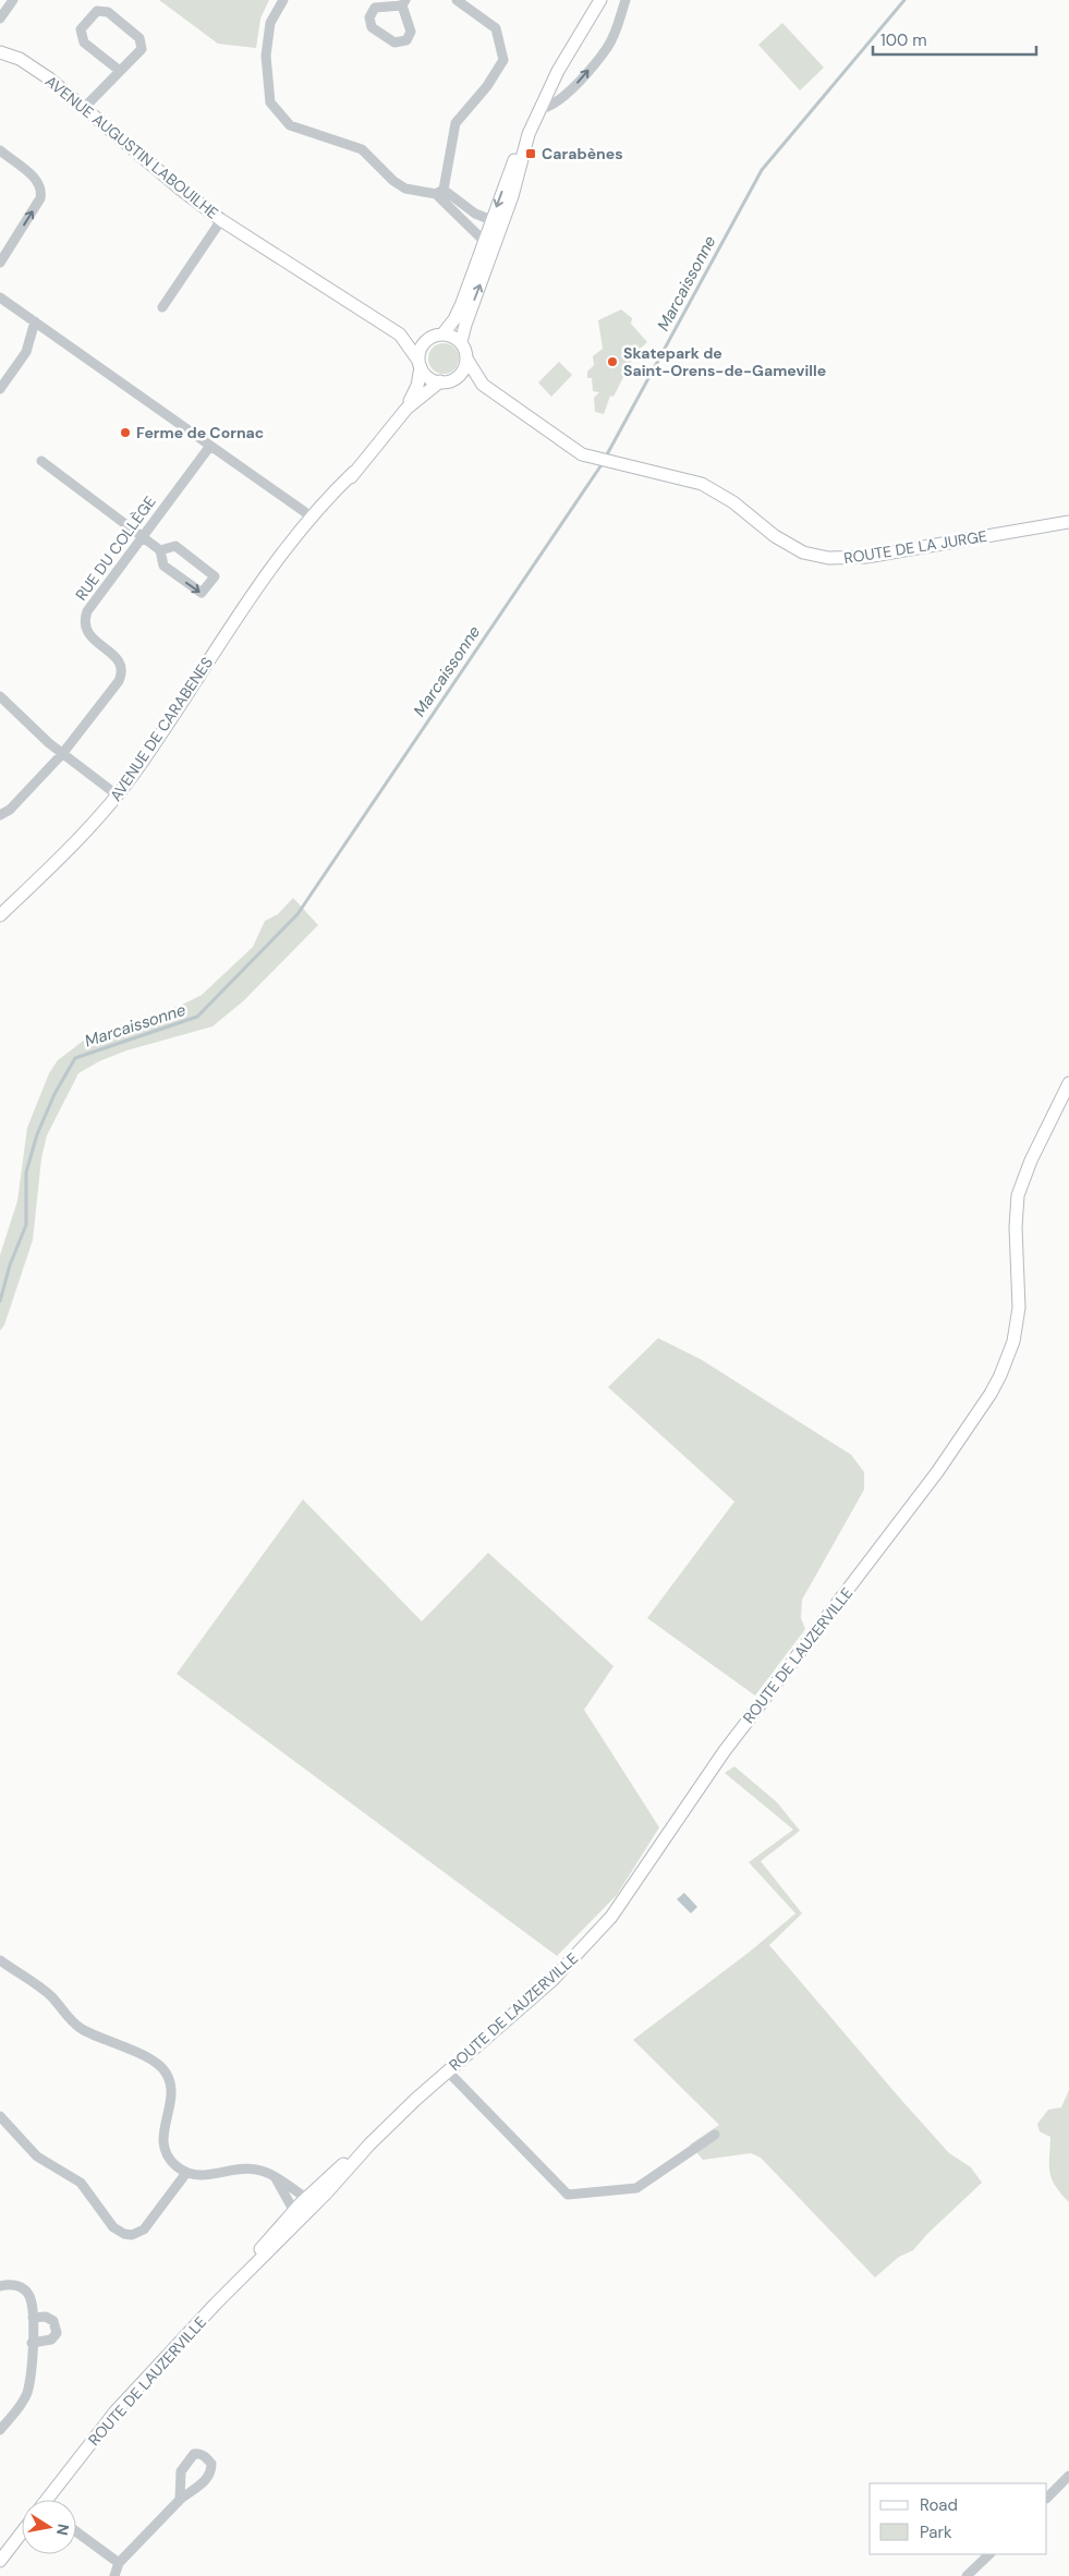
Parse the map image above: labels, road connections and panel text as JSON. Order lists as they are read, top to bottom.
{
  "streets": {
    "street": [
      "AVENUE AUGUSTIN LABOUILHE",
      "ROUTE DE LA JURGE",
      "RUE DU COLLÈGE",
      "AVENUE DE CARABENES",
      "ROUTE DE LAUZERVILLE"
    ]
  },
  "crossings": [
    ["AVENUE AUGUSTIN LABOUILHE", "ROUTE DE LA JURGE"],
    ["AVENUE AUGUSTIN LABOUILHE", "AVENUE DE CARABENES"],
    ["ROUTE DE LA JURGE", "AVENUE DE CARABENES"]
  ],
  "water": ["Marcaissonne"],
  "places": {
    "transit": ["Carabènes"],
    "other": ["Skatepark de Saint-Orens-de-Gameville", "Ferme de Cornac"]
  },
  "legend": ["Road", "Park"],
  "scale_bar": "100 m",
  "north": "right"
}
